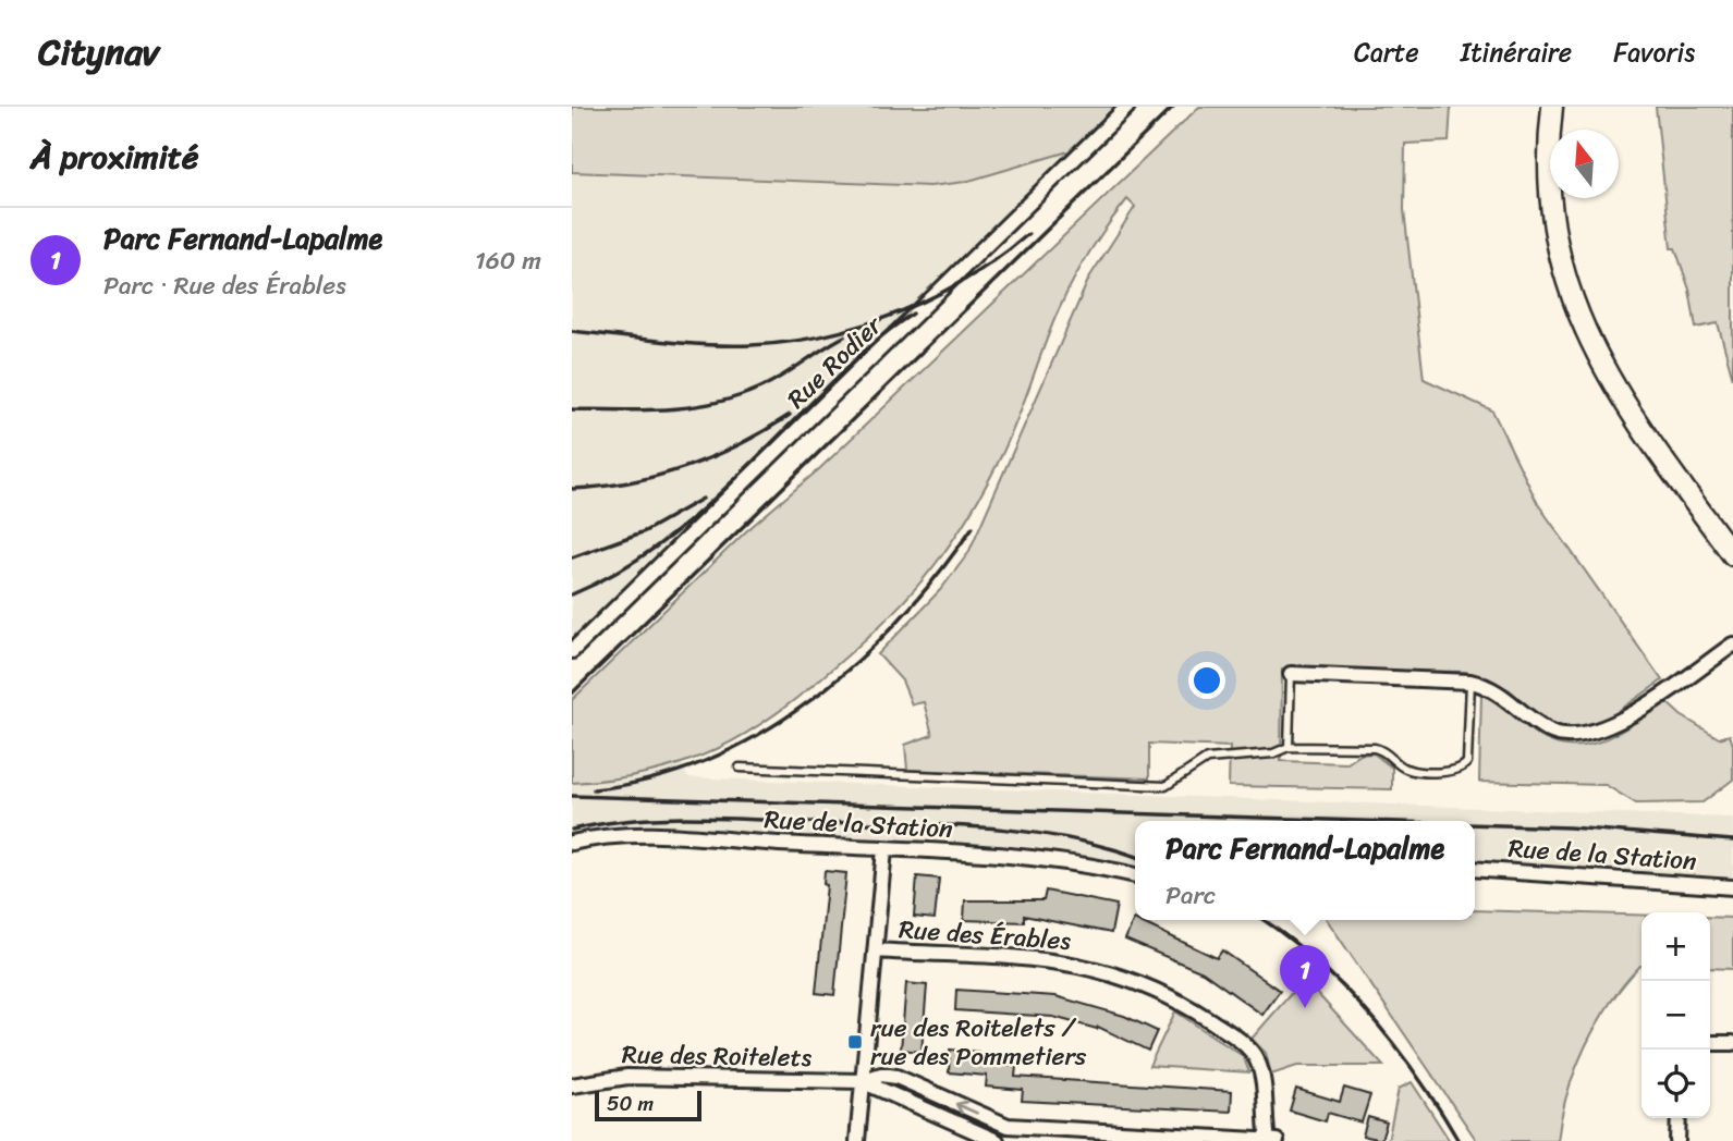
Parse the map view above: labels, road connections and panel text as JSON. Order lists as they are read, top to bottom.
{
  "streets": {
    "street": [
      "Rue Rodier",
      "Rue de la Station",
      "Rue des Érables",
      "Rue des Roitelets"
    ]
  },
  "crossings": [
    ["Rue des Érables", "Rue des Roitelets"]
  ],
  "places": {
    "transit": ["rue des Roitelets / rue des Pommetiers"]
  },
  "scale_bar": "50 m",
  "north": "top",
  "page": {
    "header": "Citynav",
    "nav": ["Carte", "Itinéraire", "Favoris"],
    "heading": "À proximité",
    "list": [
      {
        "mark": "1",
        "name": "Parc Fernand-Lapalme",
        "note": "Parc · Rue des Érables",
        "value": "160 m"
      }
    ],
    "popup": ["Parc Fernand-Lapalme", "Parc"],
    "map_buttons": ["+", "−"],
    "pins": "1",
    "scale": "50 m"
  }
}
